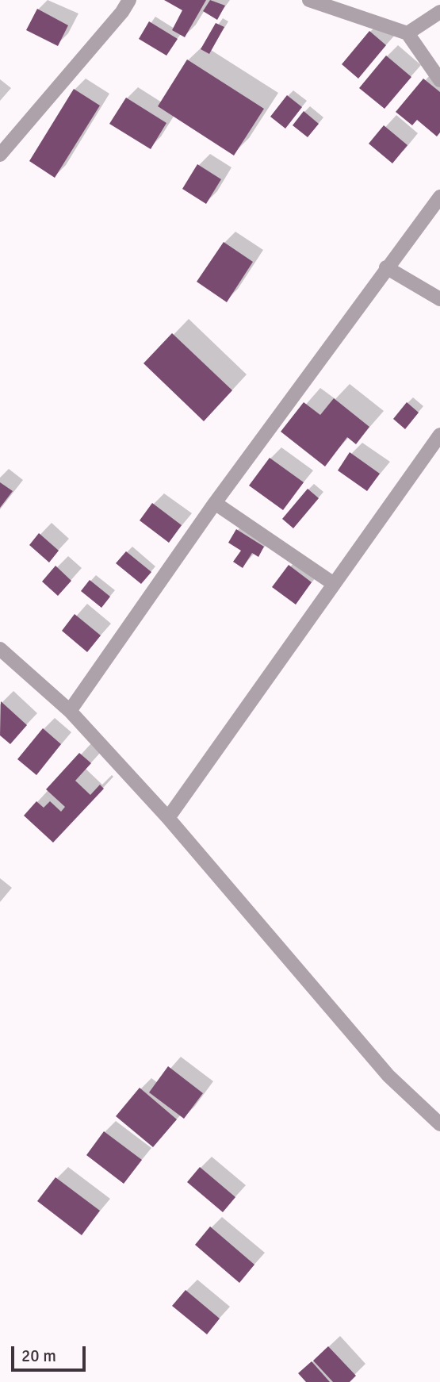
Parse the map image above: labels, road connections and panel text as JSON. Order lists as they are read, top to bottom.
{
  "scale_bar": "20 m"
}
